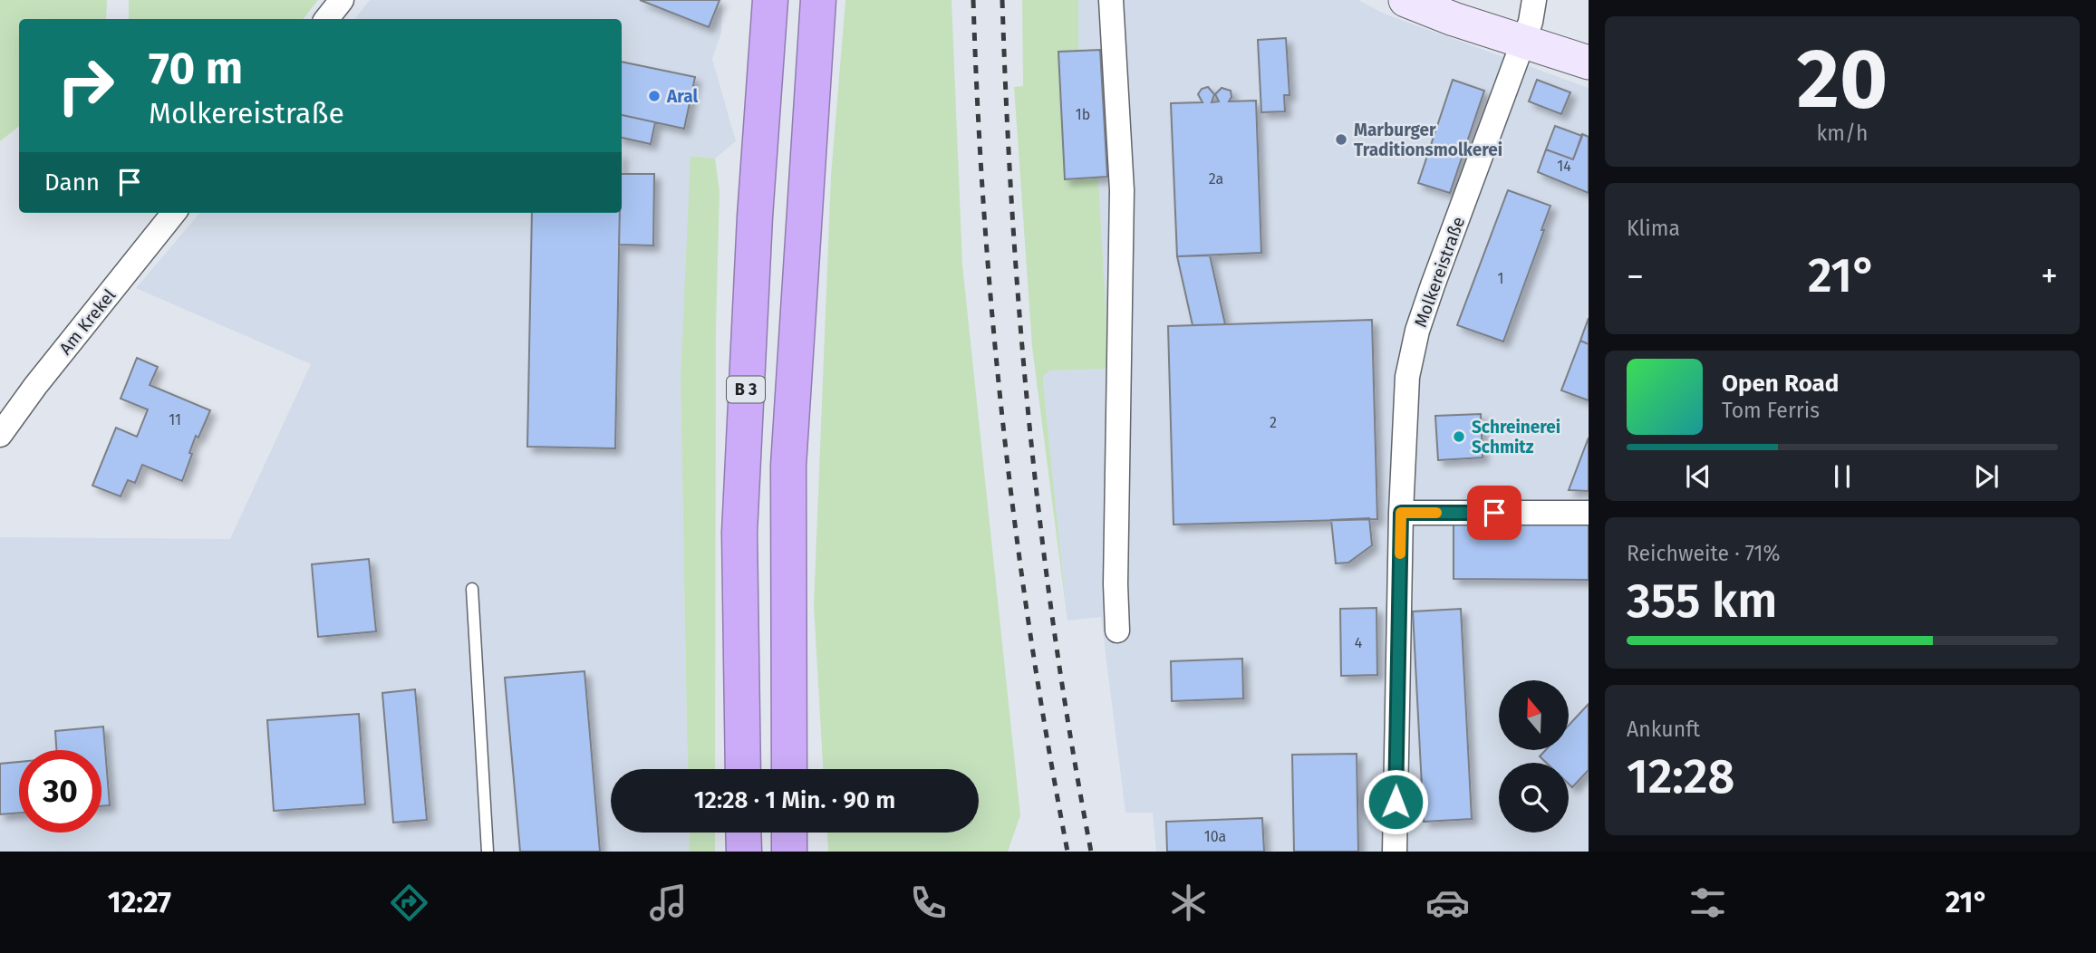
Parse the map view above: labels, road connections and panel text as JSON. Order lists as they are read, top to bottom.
{
  "streets": {
    "highway": ["B 3"],
    "street": ["Molkereistraße", "Am Krekel"]
  },
  "places": ["Aral", "Marburger Traditionsmolkerei", "Schreinerei Schmitz"],
  "house_numbers": [
    "1b",
    "14",
    "2a",
    "1",
    "11",
    "2",
    "4",
    "10a"
  ],
  "north": "top",
  "page": {
    "tile": [
      ["20", "km/h"],
      "Klima",
      ["Reichweite · 71%", "355 km"],
      ["Ankunft", "12:28"]
    ],
    "turn": ["70 m", "Molkereistraße"],
    "then": "Dann",
    "heat": ["−", "21°", "+"],
    "song": ["Open Road", "Tom Ferris"],
    "limit": "30",
    "trip": "12:28 · 1 Min. · 90 m",
    "tabs": ["12:27", "21°"]
  }
}
